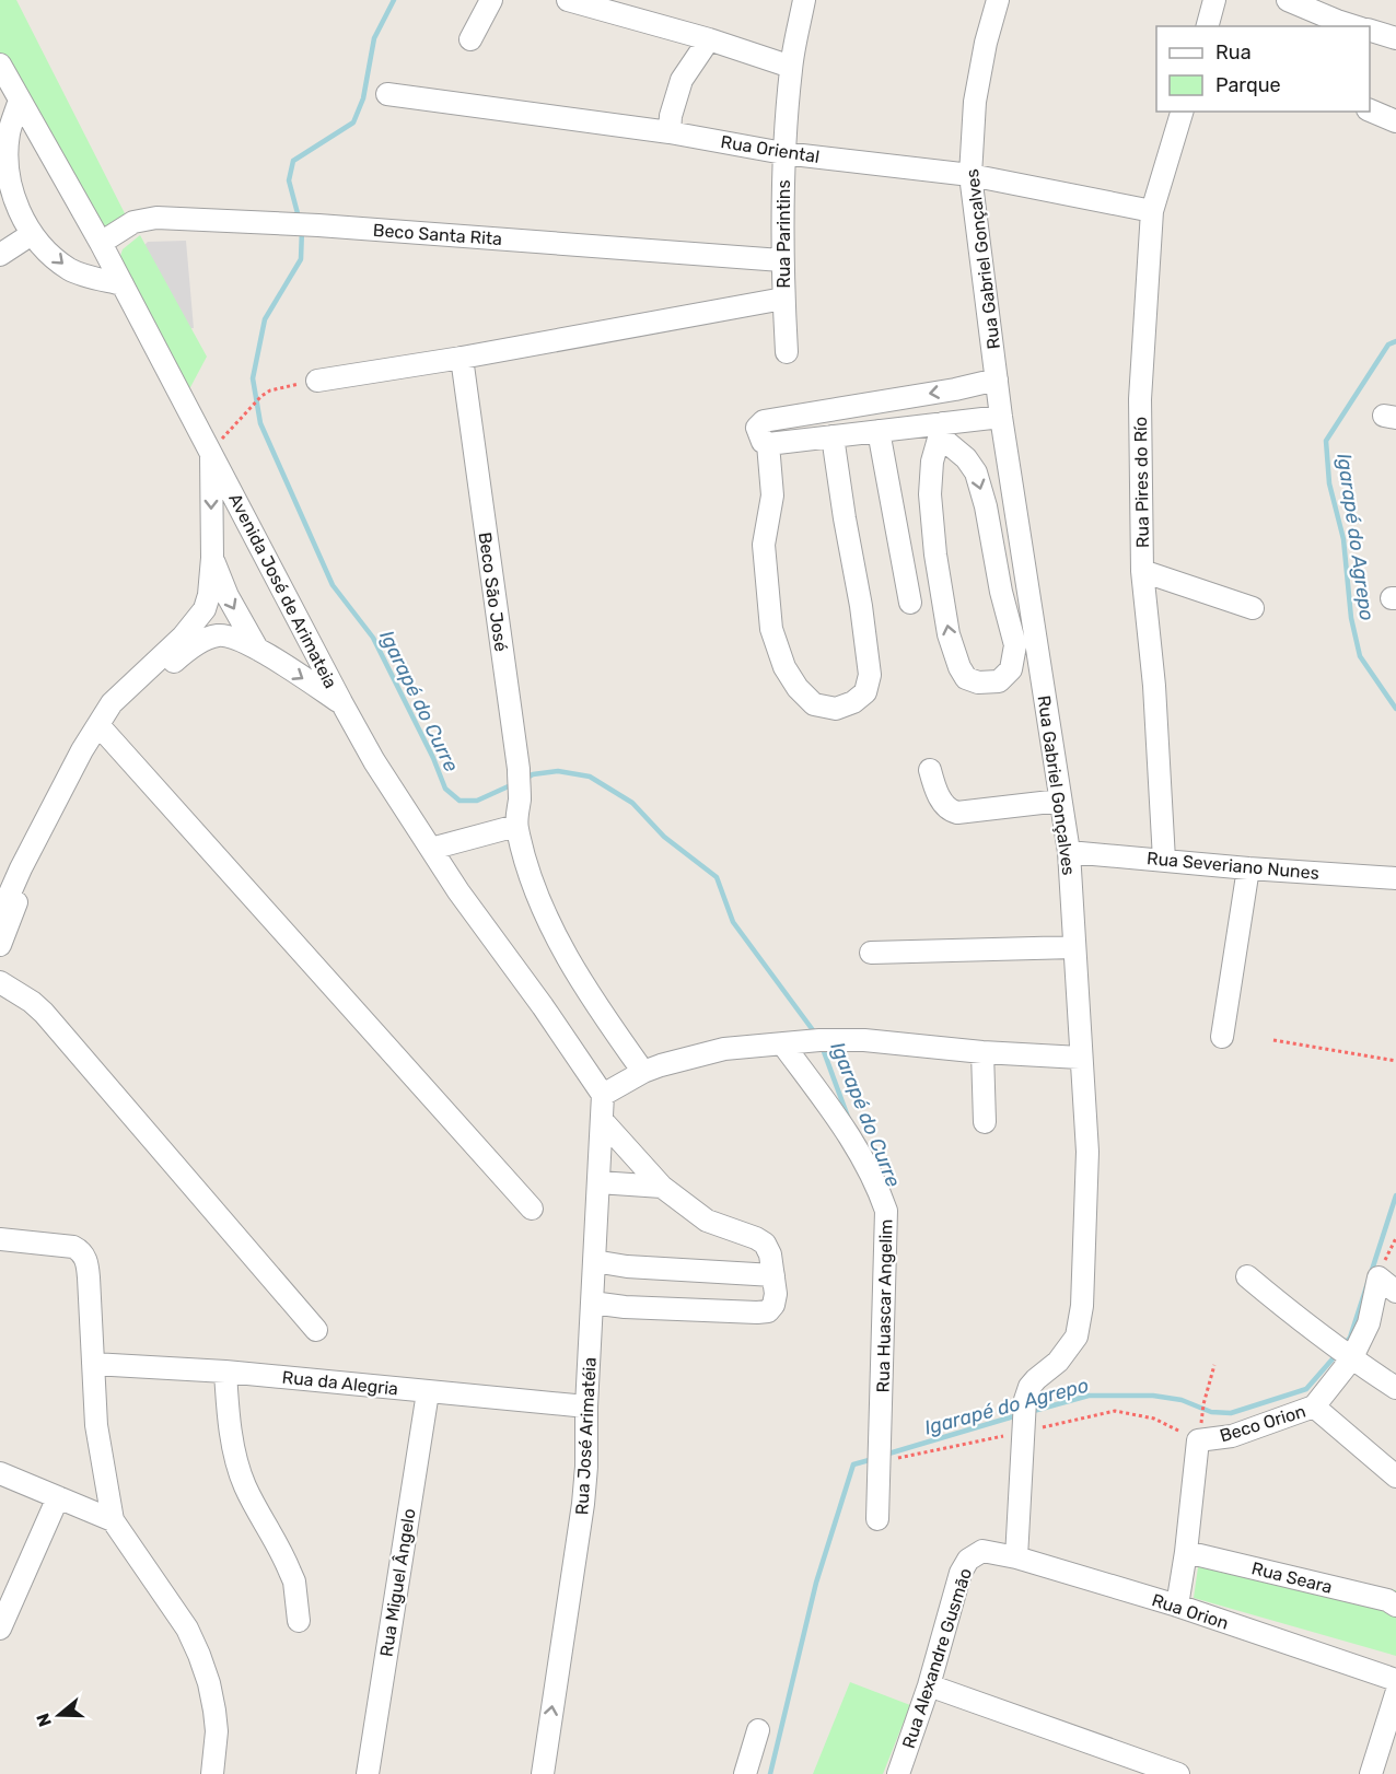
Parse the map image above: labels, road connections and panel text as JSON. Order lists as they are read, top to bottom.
{
  "streets": {
    "street": [
      "Rua Oriental",
      "Beco Santa Rita",
      "Rua Parintins",
      "Rua Gabriel Gonçalves",
      "Rua Pires do Río",
      "Avenida José de Arimateia",
      "Beco São José",
      "Rua Severiano Nunes",
      "Rua Huascar Angelim",
      "Rua da Alegria",
      "Beco Orion",
      "Rua José Arimatéia",
      "Rua Seara",
      "Rua Miguel Ângelo",
      "Rua Orion",
      "Rua Alexandre Gusmão"
    ]
  },
  "crossings": [
    ["Rua Oriental", "Rua Parintins"],
    ["Rua Oriental", "Rua Gabriel Gonçalves"],
    ["Rua Oriental", "Rua Pires do Río"],
    ["Beco Santa Rita", "Rua Parintins"],
    ["Beco Santa Rita", "Avenida José de Arimateia"],
    ["Rua Gabriel Gonçalves", "Rua Severiano Nunes"],
    ["Rua Gabriel Gonçalves", "Rua Orion"],
    ["Rua Pires do Río", "Rua Severiano Nunes"],
    ["Avenida José de Arimateia", "Rua José Arimatéia"],
    ["Rua da Alegria", "Rua José Arimatéia"],
    ["Rua da Alegria", "Rua Miguel Ângelo"],
    ["Beco Orion", "Rua Seara"],
    ["Beco Orion", "Rua Orion"],
    ["Rua Orion", "Rua Alexandre Gusmão"]
  ],
  "one_way": ["Rua José Arimatéia"],
  "water": ["Igarapé do Agrepo", "Igarapé do Curre"],
  "legend": ["Rua", "Parque"],
  "north": "left"
}
